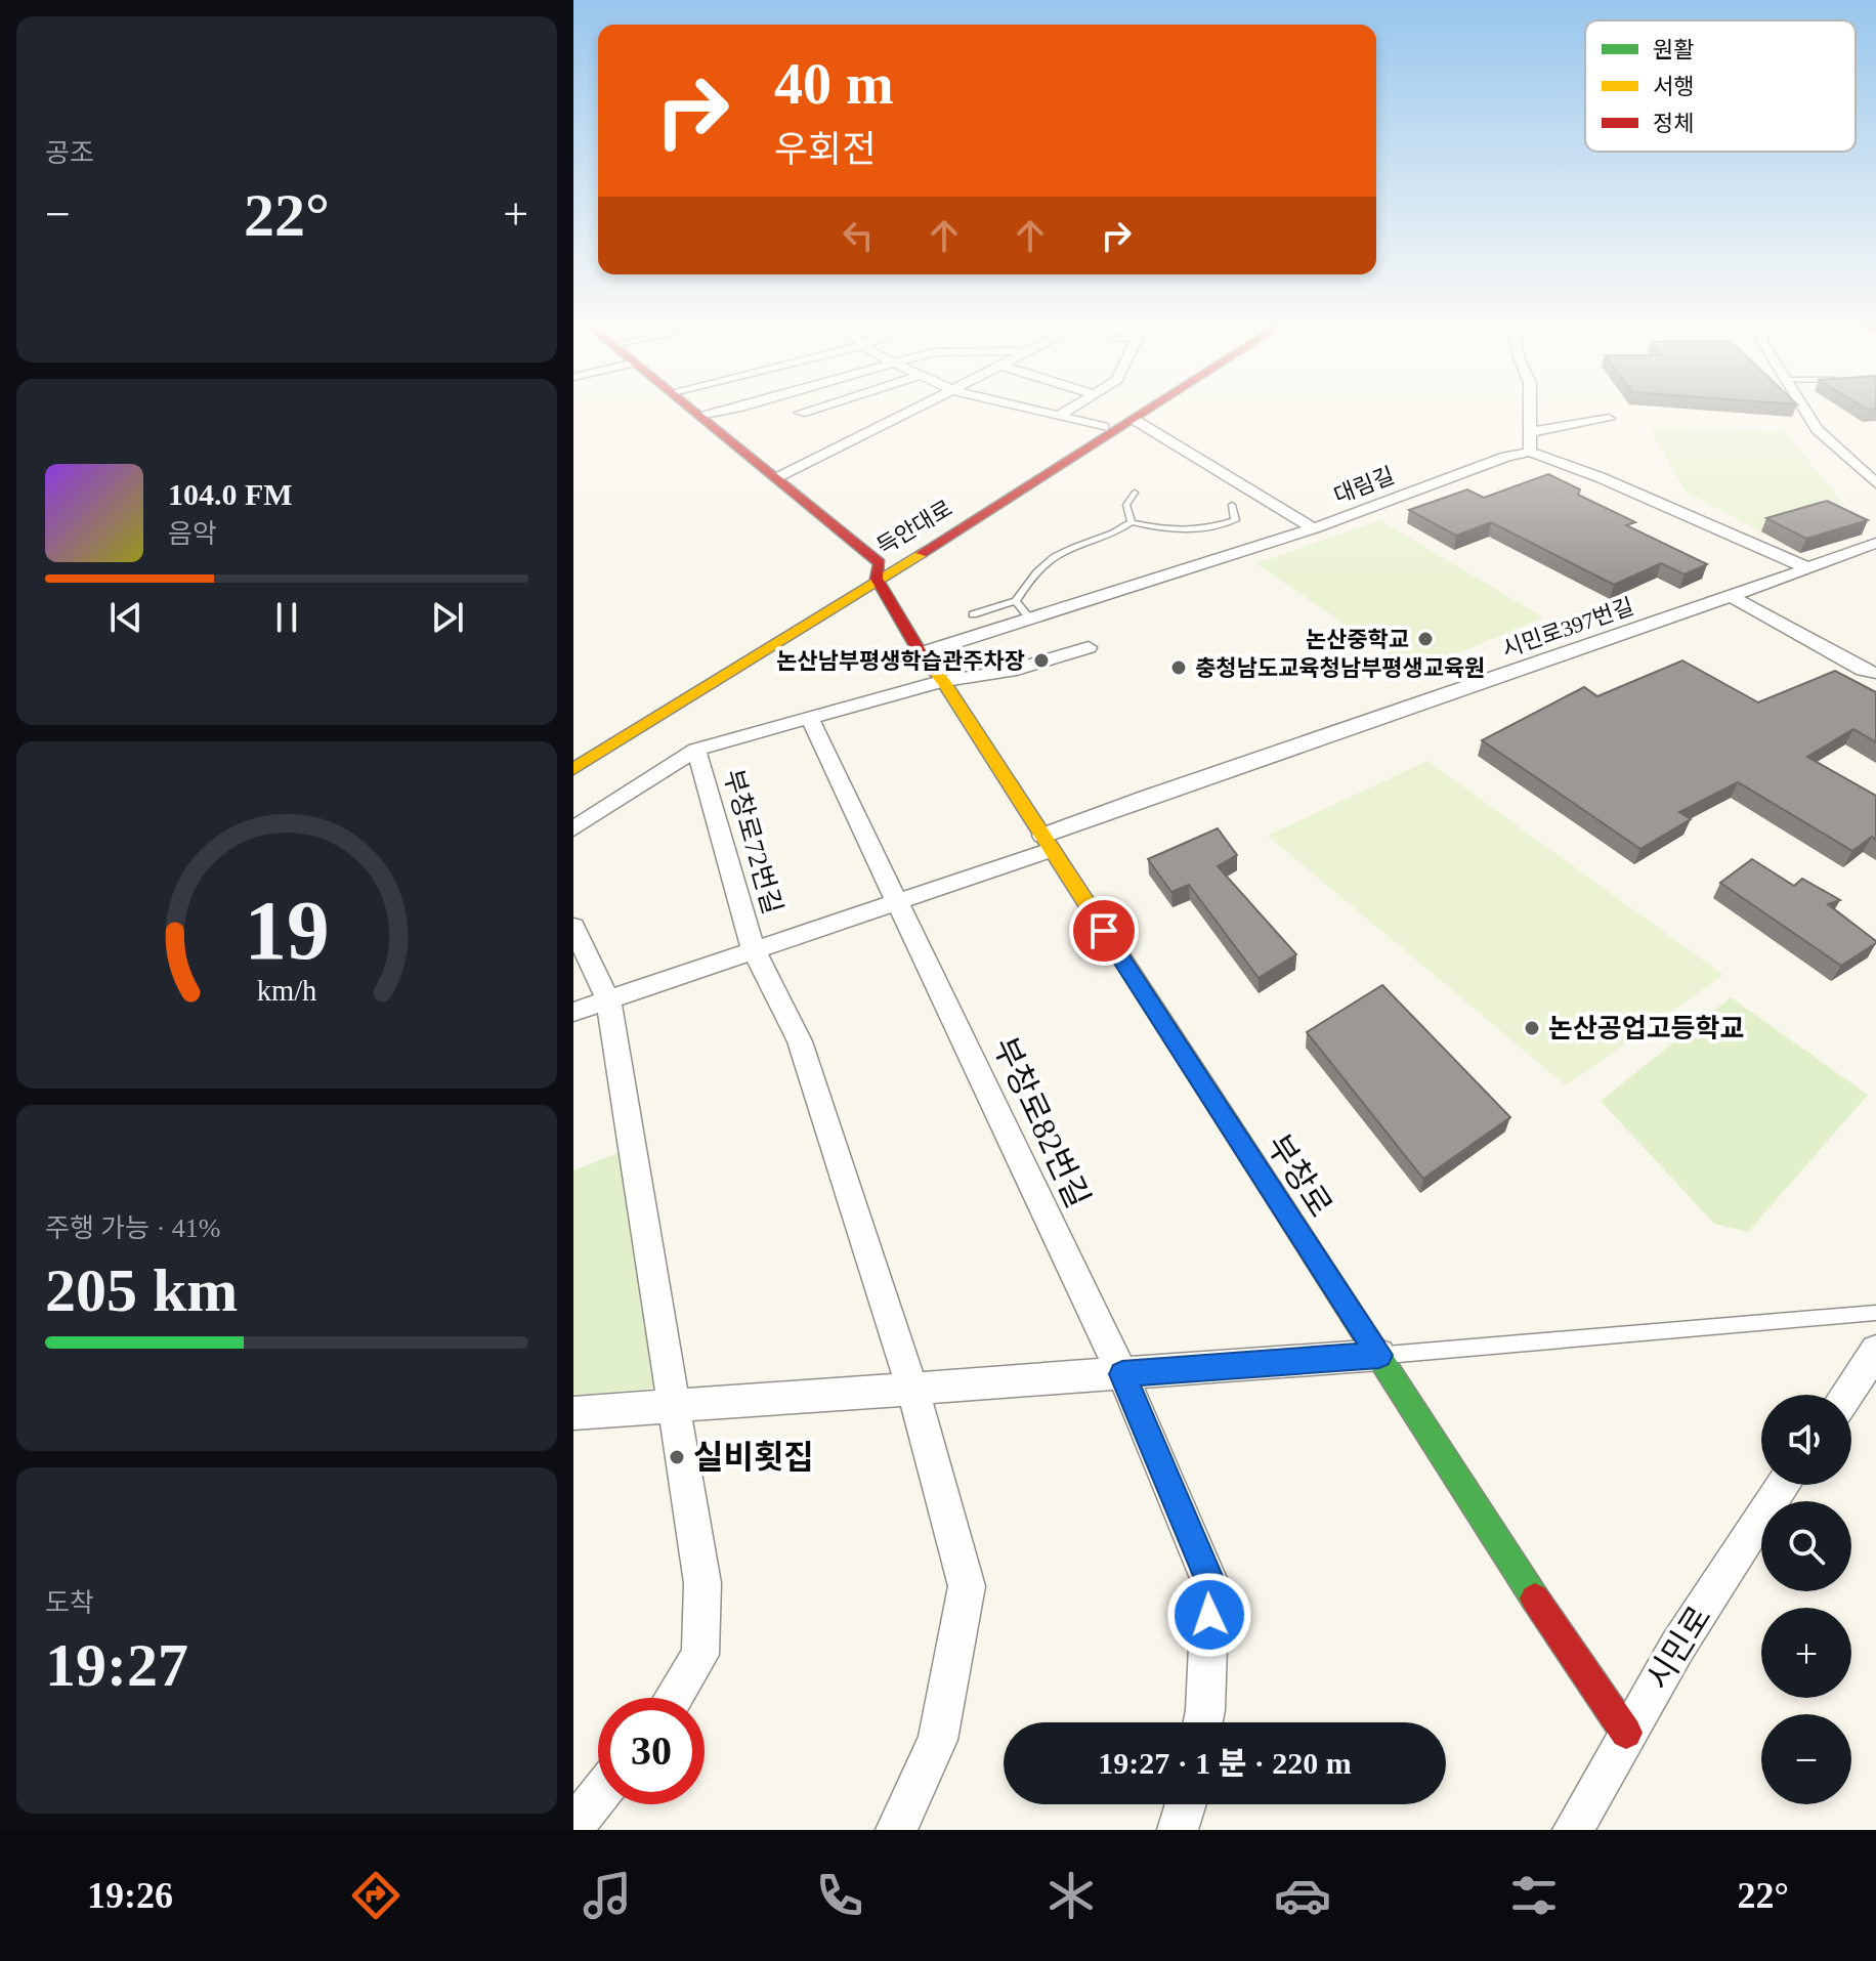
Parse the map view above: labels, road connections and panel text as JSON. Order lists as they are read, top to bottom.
{
  "streets": {
    "street": [
      "대림길",
      "득안대로",
      "시민로397번길",
      "부창로72번길",
      "부창로82번길",
      "부창로",
      "시민로"
    ]
  },
  "crossings": [
    ["대림길", "득안대로"],
    ["득안대로", "부창로"],
    ["시민로397번길", "부창로"],
    ["부창로72번길", "부창로"],
    ["부창로", "시민로"]
  ],
  "places": [
    "논산중학교",
    "논산남부평생학습관주차장",
    "충청남도교육청남부평생교육원",
    "논산공업고등학교",
    "실비횟집"
  ],
  "legend": ["원활", "서행", "정체"],
  "page": {
    "tile": [
      "공조",
      ["주행 가능 · 41%", "205 km"],
      ["도착", "19:27"]
    ],
    "turn": ["40 m", "우회전"],
    "heat": ["−", "22°", "+"],
    "song": ["104.0 FM", "음악"],
    "map_buttons": ["+", "−"],
    "limit": "30",
    "trip": "19:27 · 1 분 · 220 m",
    "tabs": ["19:26", "22°"],
    "gauge": ["19", "km/h"]
  }
}
